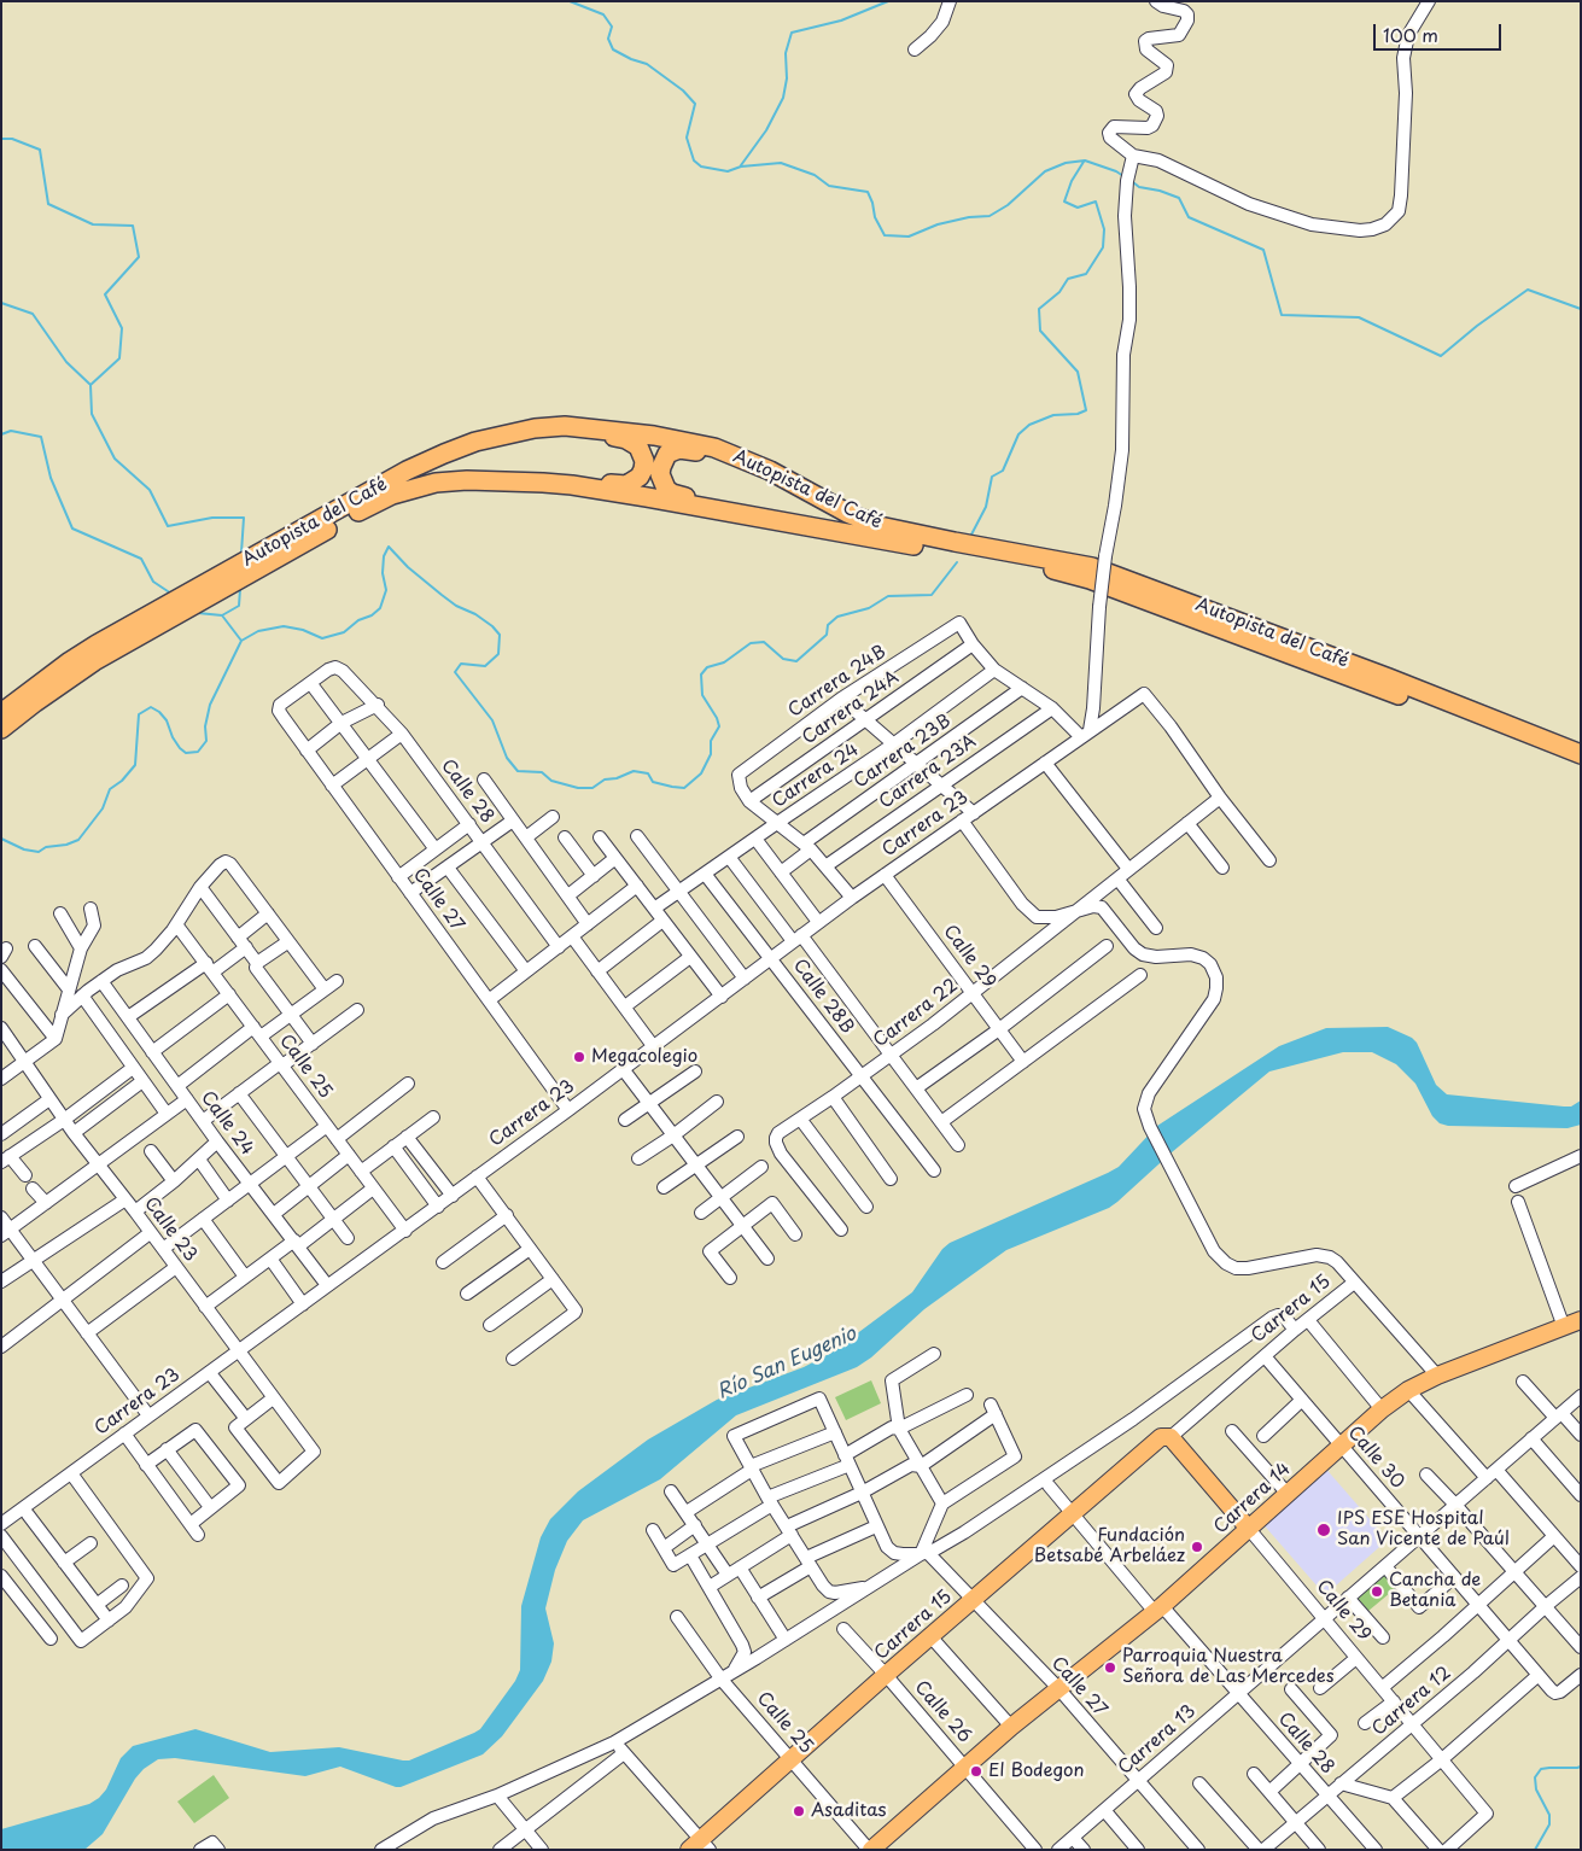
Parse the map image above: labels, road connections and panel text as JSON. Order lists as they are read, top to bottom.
{
  "streets": {
    "highway": ["Autopista del Café"],
    "main road": ["Calle 29", "Carrera 15", "Carrera 14"],
    "street": [
      "Carrera 24B",
      "Carrera 24A",
      "Carrera 23B",
      "Carrera 23A",
      "Carrera 24",
      "Calle 28",
      "Carrera 23",
      "Calle 27",
      "Calle 28B",
      "Carrera 22",
      "Calle 25",
      "Calle 24",
      "Calle 23",
      "Calle 30",
      "Carrera 12",
      "Calle 26",
      "Carrera 13"
    ]
  },
  "crossings": [
    ["Carrera 24B", "Carrera 24A"],
    ["Carrera 24", "Calle 28B"],
    ["Calle 28", "Calle 27"],
    ["Calle 28", "Carrera 15"],
    ["Calle 28", "Carrera 14"],
    ["Calle 28", "Carrera 12"],
    ["Calle 28", "Carrera 13"],
    ["Carrera 23", "Calle 27"],
    ["Carrera 23", "Calle 29"],
    ["Carrera 23", "Calle 28B"],
    ["Carrera 23", "Carrera 22"],
    ["Carrera 23", "Calle 25"],
    ["Carrera 23", "Calle 24"],
    ["Carrera 23", "Calle 23"],
    ["Calle 27", "Carrera 15"],
    ["Calle 27", "Carrera 14"],
    ["Calle 27", "Carrera 13"],
    ["Calle 29", "Carrera 22"],
    ["Calle 29", "Carrera 15"],
    ["Calle 29", "Carrera 14"],
    ["Calle 29", "Carrera 12"],
    ["Calle 29", "Carrera 13"],
    ["Calle 28B", "Carrera 22"],
    ["Calle 25", "Carrera 15"],
    ["Calle 25", "Carrera 14"],
    ["Carrera 15", "Calle 30"],
    ["Carrera 15", "Calle 26"],
    ["Calle 30", "Carrera 14"],
    ["Calle 30", "Carrera 12"],
    ["Calle 30", "Carrera 13"],
    ["Carrera 14", "Calle 26"]
  ],
  "water": ["Río San Eugenio"],
  "places": [
    "Megacolegio",
    "IPS ESE Hospital San Vicente de Paúl",
    "Fundación Betsabé Arbeláez",
    "Cancha de Betania",
    "Parroquia Nuestra Señora de Las Mercedes",
    "El Bodegon",
    "Asaditas"
  ],
  "scale_bar": "100 m"
}
